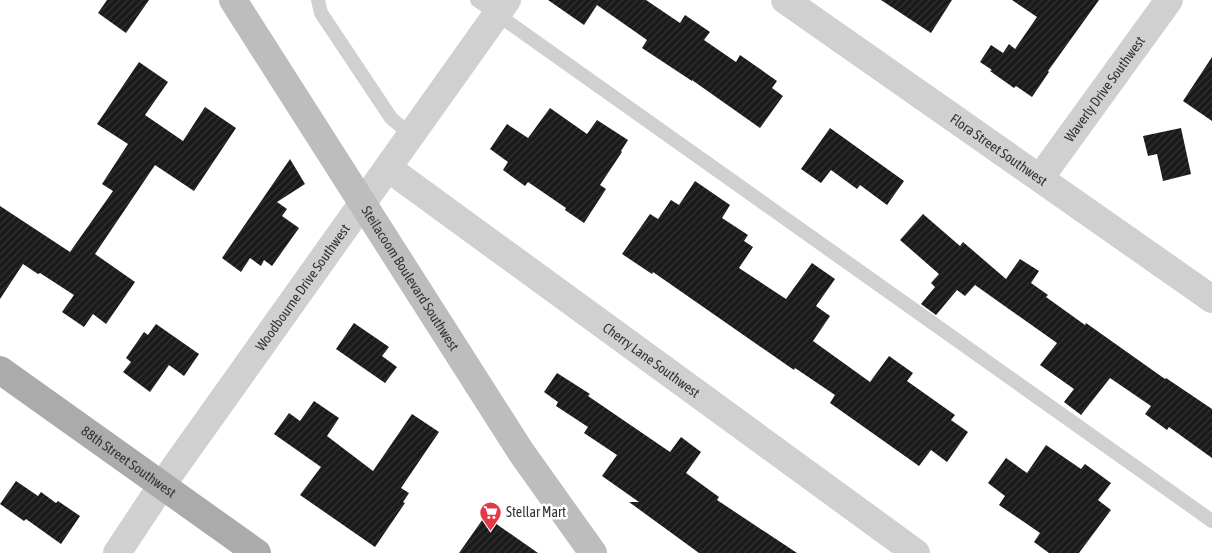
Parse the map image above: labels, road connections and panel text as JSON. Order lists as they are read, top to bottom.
{
  "streets": {
    "main road": ["Steilacoom Boulevard Southwest", "88th Street Southwest"],
    "street": [
      "Waverly Drive Southwest",
      "Flora Street Southwest",
      "Woodbourne Drive Southwest",
      "Cherry Lane Southwest"
    ]
  },
  "crossings": [
    ["Waverly Drive Southwest", "Flora Street Southwest"],
    ["Steilacoom Boulevard Southwest", "Woodbourne Drive Southwest"],
    ["Woodbourne Drive Southwest", "Cherry Lane Southwest"],
    ["Woodbourne Drive Southwest", "88th Street Southwest"]
  ],
  "places": {
    "supermarket": ["Stellar Mart"]
  }
}
